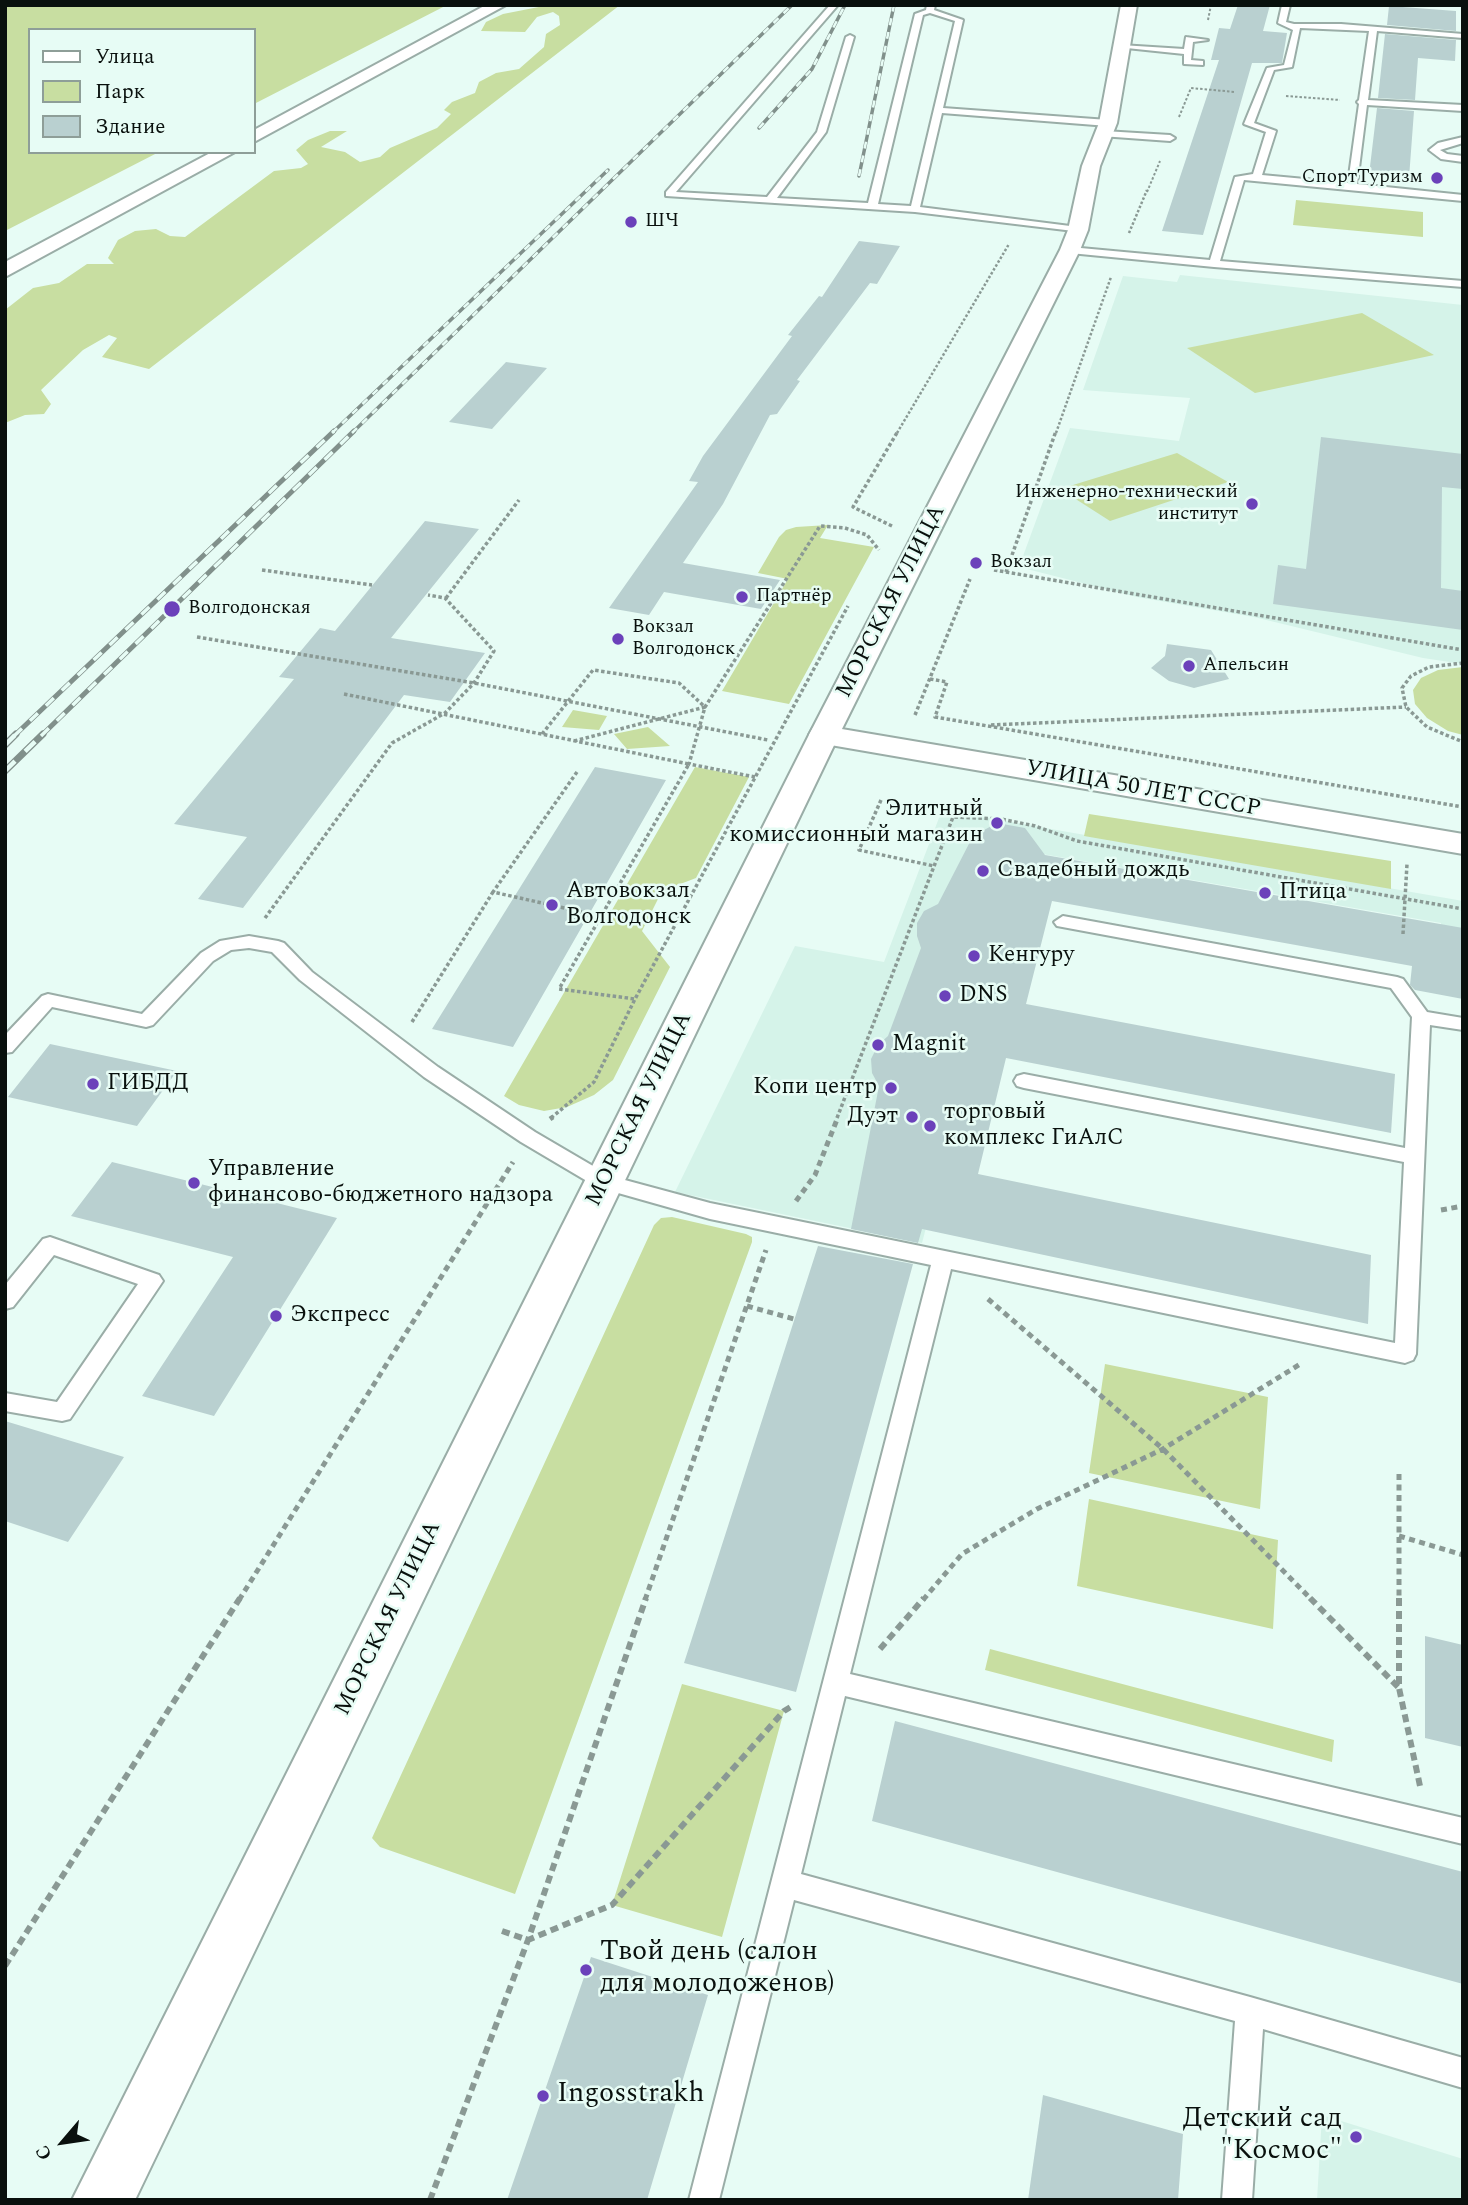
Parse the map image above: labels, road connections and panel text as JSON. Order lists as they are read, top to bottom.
{
  "streets": {
    "main road": ["МОРСКАЯ УЛИЦА", "УЛИЦА 50 ЛЕТ СССР"]
  },
  "crossings": [
    ["МОРСКАЯ УЛИЦА", "УЛИЦА 50 ЛЕТ СССР"]
  ],
  "places": [
    "СпортТуризм",
    "ШЧ",
    "Инженерно-технический институт",
    "Вокзал",
    "Партнёр",
    "Волгодонская",
    "Вокзал Волгодонск",
    "Апельсин",
    "Элитный комиссионный магазин",
    "Свадебный дождь",
    "Птица",
    "Автовокзал Волгодонск",
    "Кенгуру",
    "DNS",
    "Magnit",
    "ГИБДД",
    "Копи центр",
    "Дуэт",
    "торговый комплекс ГиАлС",
    "Управление финансово-бюджетного надзора",
    "Экспресс",
    "Твой день (салон для молодоженов)",
    "Ingosstrakh",
    "Детский сад \"Космос\""
  ],
  "legend": ["Улица", "Парк", "Здание"],
  "north": "bottom left"
}
